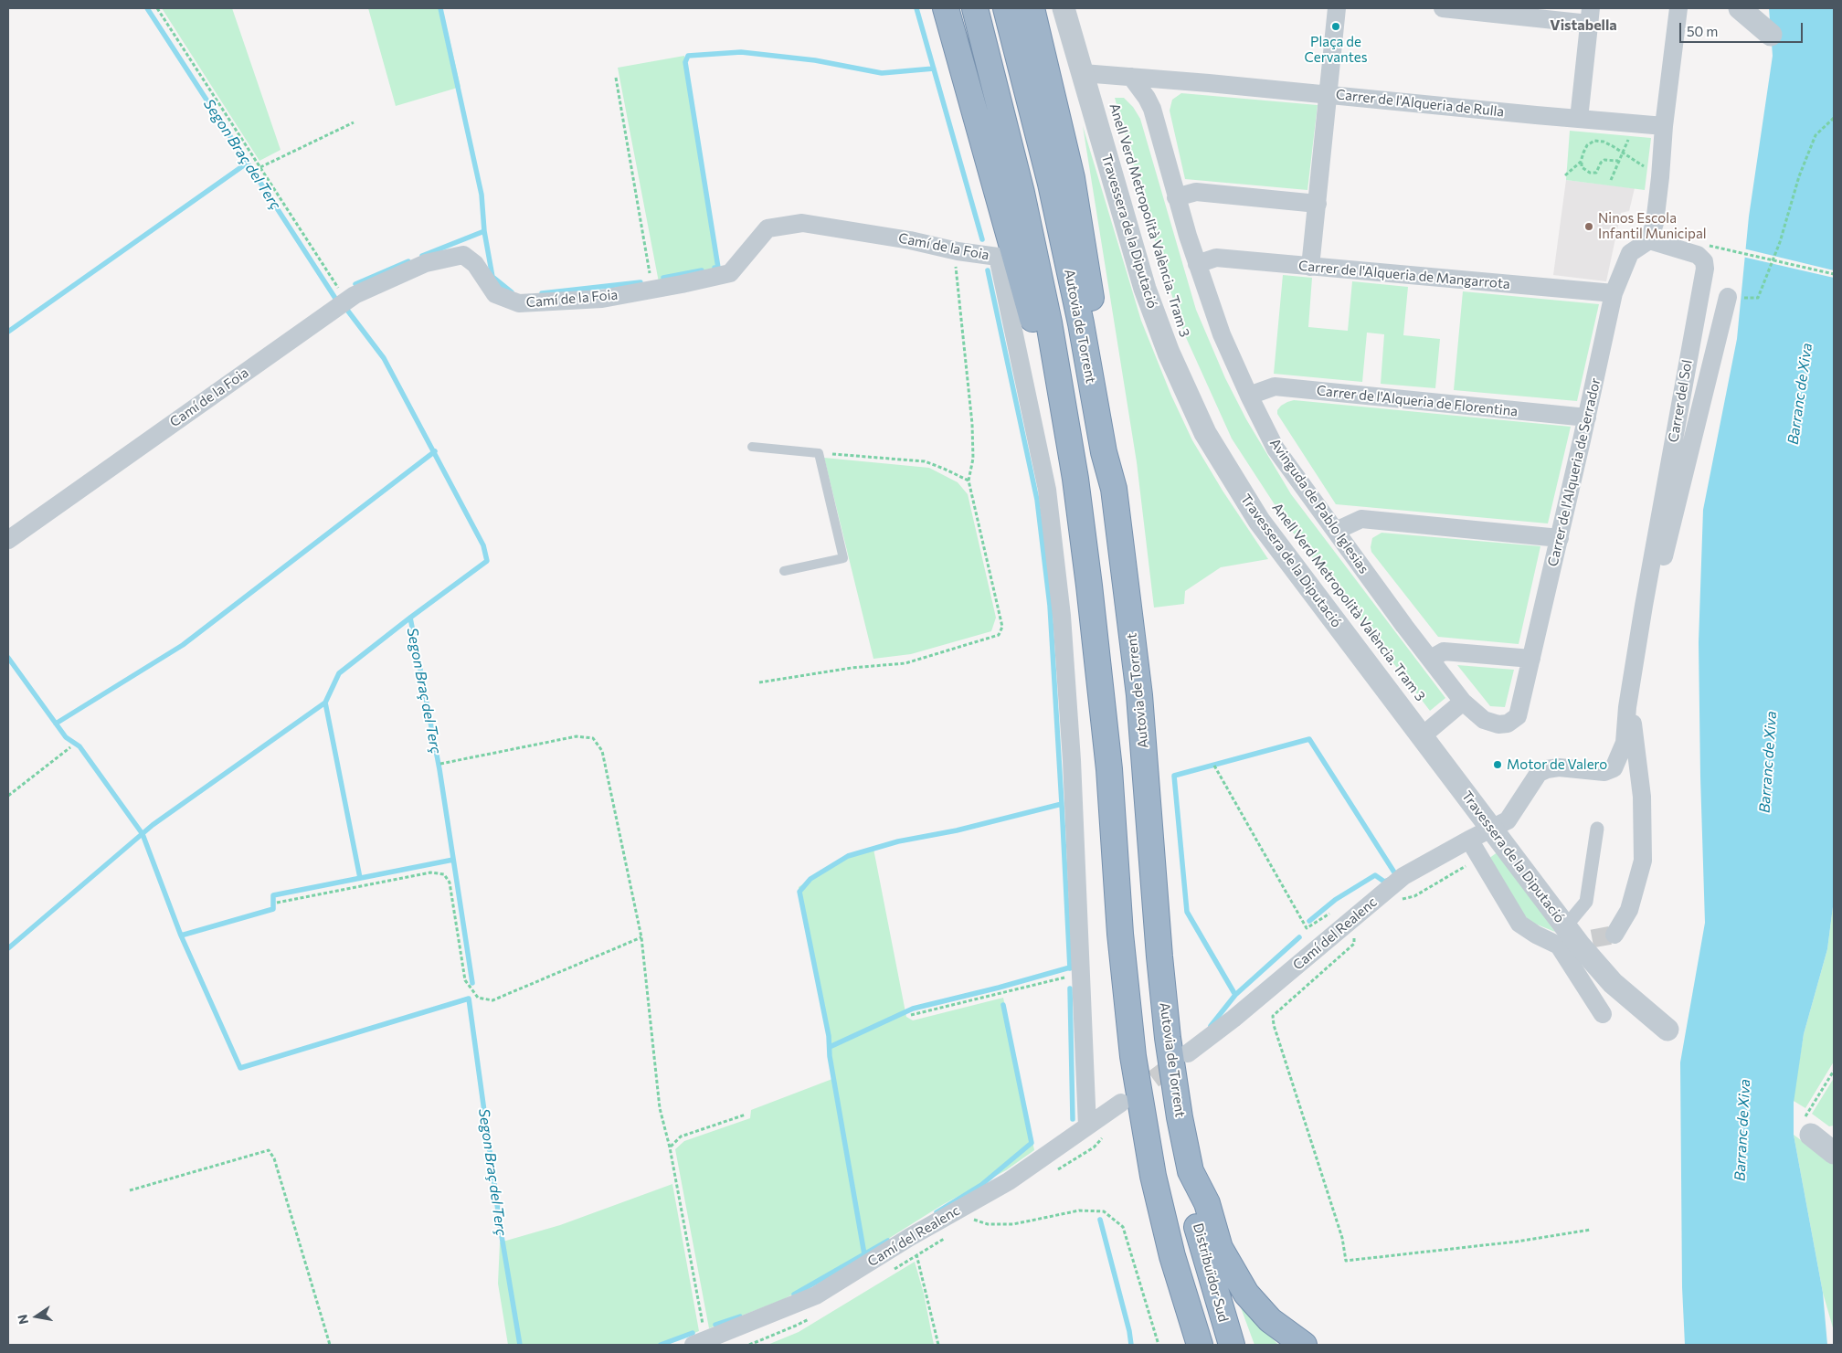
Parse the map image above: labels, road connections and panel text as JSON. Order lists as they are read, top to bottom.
{
  "streets": {
    "highway": ["Autovia de Torrent", "Distribuïdor Sud"],
    "street": [
      "Carrer de l'Alqueria de Rulla",
      "Travessera de la Diputació",
      "Camí de la Foia",
      "Carrer de l'Alqueria de Mangarrota",
      "Carrer de l'Alqueria de Florentina",
      "Carrer del Sol",
      "Carrer de l'Alqueria de Serrador",
      "Avinguda de Pablo Iglesias",
      "Camí del Realenc"
    ]
  },
  "crossings": [
    ["Carrer de l'Alqueria de Rulla", "Travessera de la Diputació"],
    ["Carrer de l'Alqueria de Rulla", "Avinguda de Pablo Iglesias"],
    ["Travessera de la Diputació", "Carrer del Sol"],
    ["Travessera de la Diputació", "Camí del Realenc"],
    ["Carrer de l'Alqueria de Mangarrota", "Carrer de l'Alqueria de Serrador"],
    ["Carrer de l'Alqueria de Mangarrota", "Avinguda de Pablo Iglesias"],
    ["Autovia de Torrent", "Distribuïdor Sud"],
    ["Carrer de l'Alqueria de Florentina", "Carrer de l'Alqueria de Serrador"],
    ["Carrer de l'Alqueria de Florentina", "Avinguda de Pablo Iglesias"],
    ["Carrer del Sol", "Carrer de l'Alqueria de Serrador"],
    ["Carrer del Sol", "Camí del Realenc"],
    ["Carrer de l'Alqueria de Serrador", "Avinguda de Pablo Iglesias"]
  ],
  "districts": ["Vistabella"],
  "water": ["Segon Braç del Terç", "Barranc de Xiva"],
  "places": ["Plaça de Cervantes", "Ninos Escola Infantil Municipal", "Motor de Valero"],
  "scale_bar": "50 m",
  "north": "left"
}
